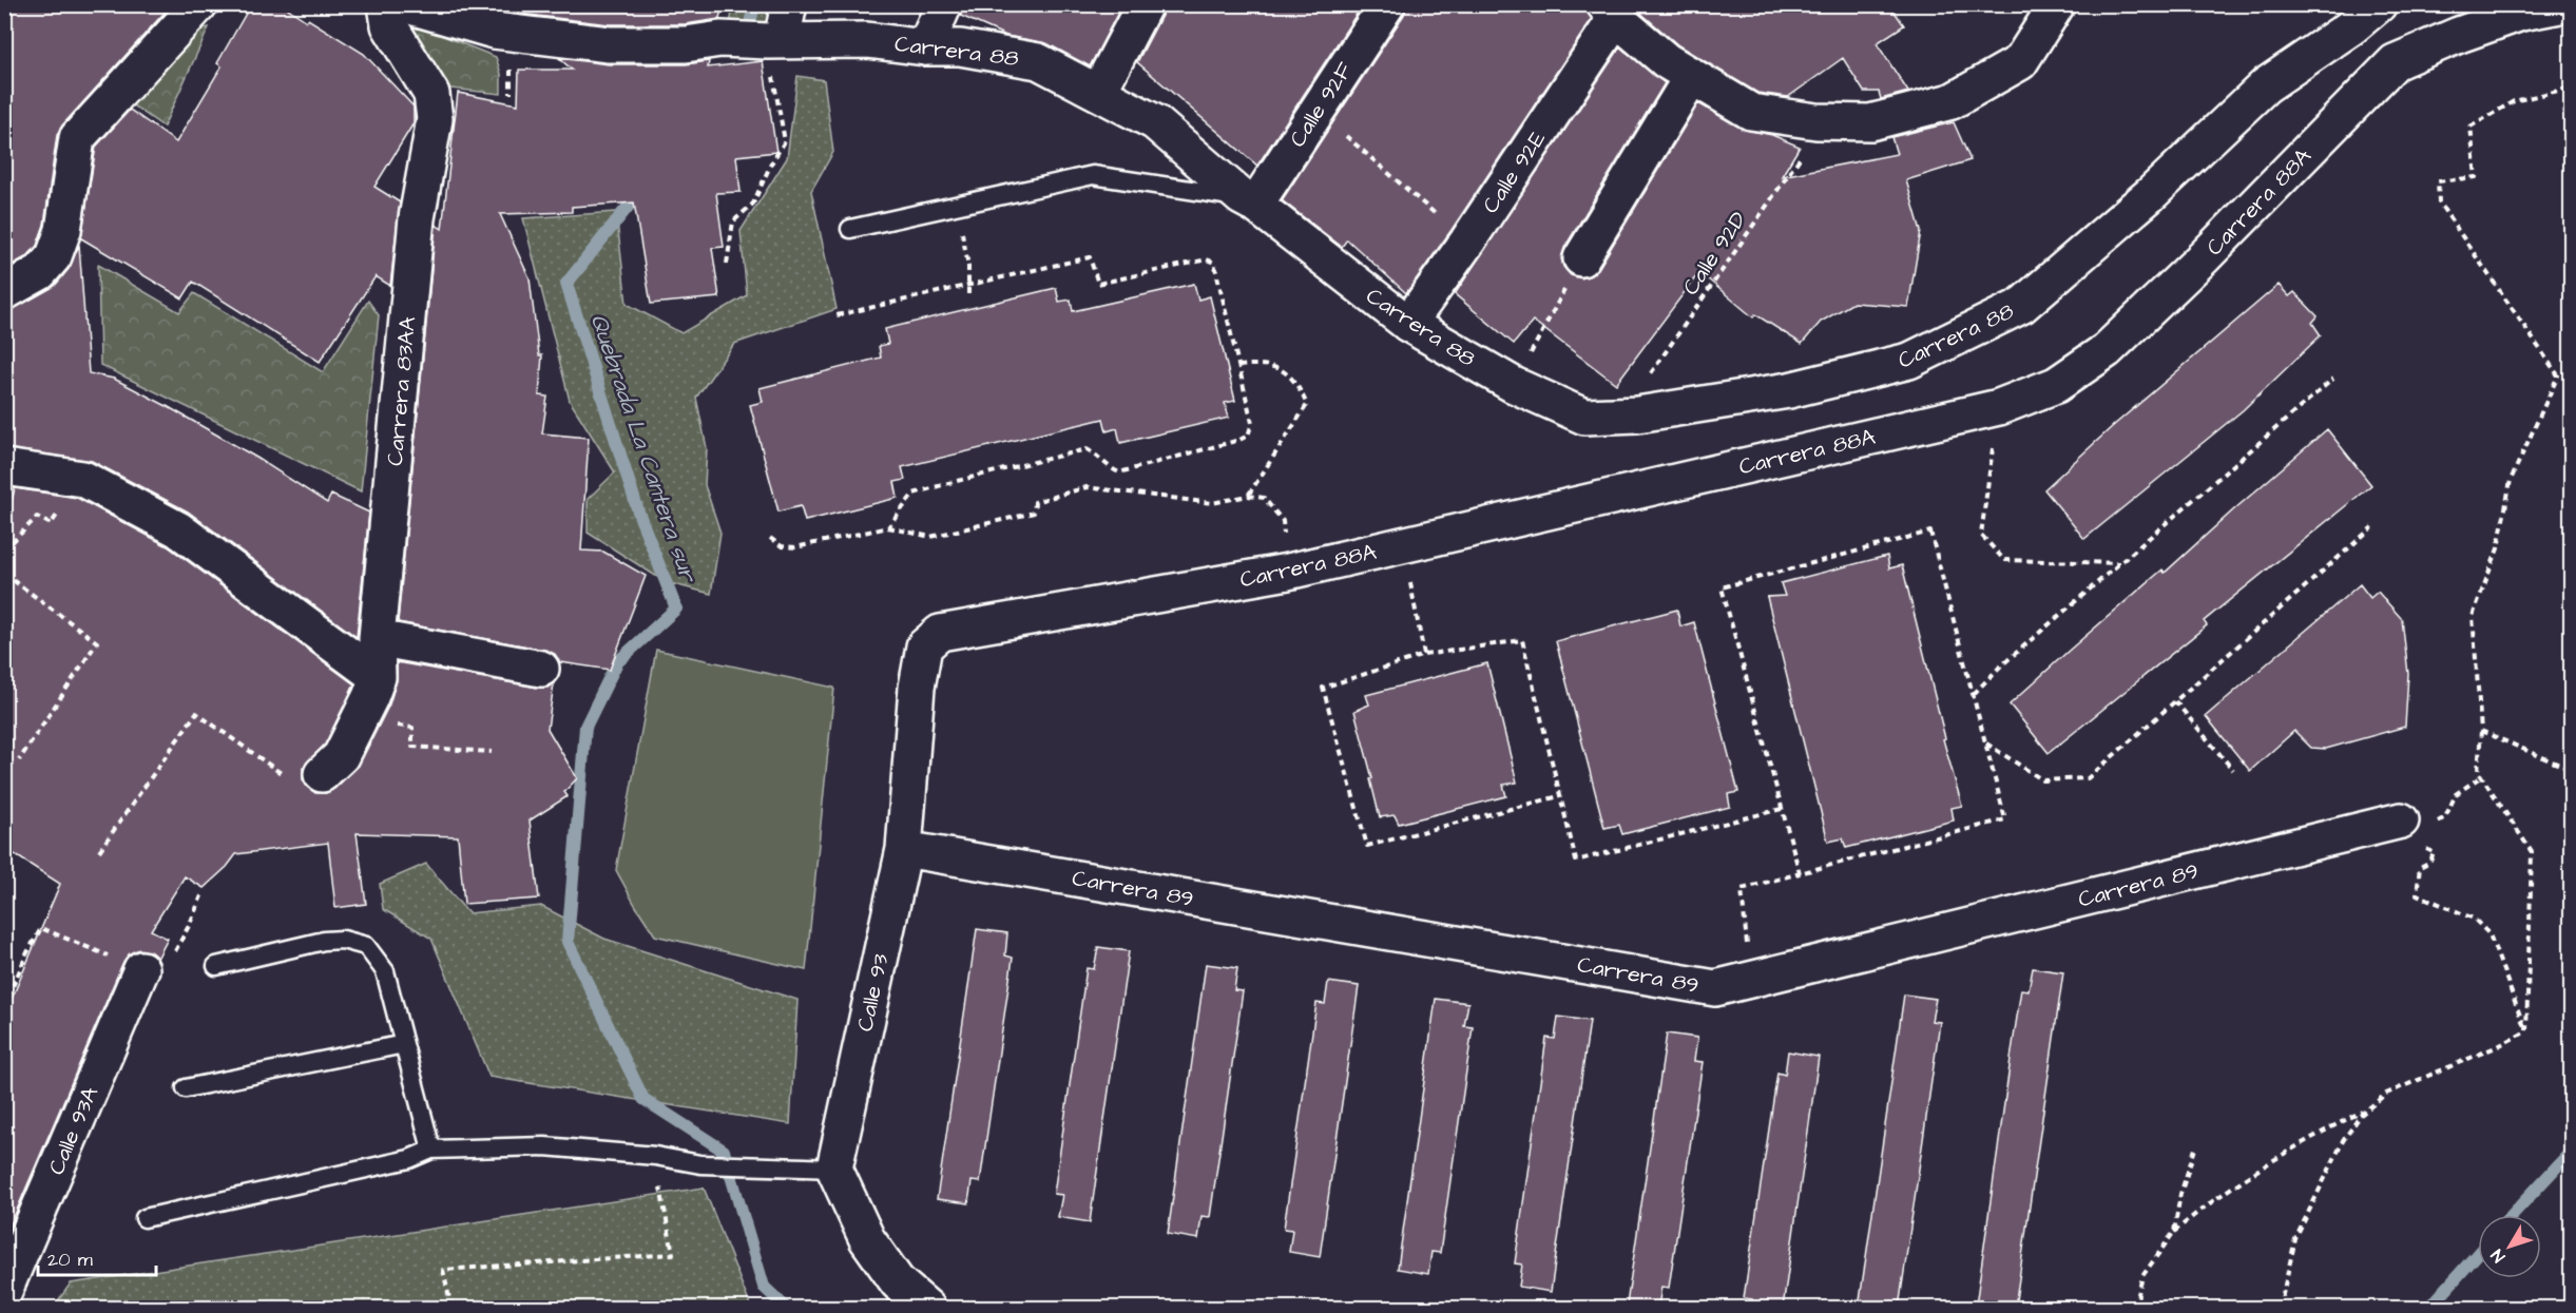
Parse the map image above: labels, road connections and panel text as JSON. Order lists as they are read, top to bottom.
{
  "streets": {
    "street": [
      "Carrera 88",
      "Calle 92F",
      "Calle 92E",
      "Carrera 88A",
      "Carrera 83AA",
      "Carrera 89",
      "Calle 93",
      "Calle 93A"
    ],
    "path": ["Calle 92D"]
  },
  "crossings": [
    ["Carrera 88", "Calle 92F"],
    ["Carrera 88", "Calle 92E"],
    ["Carrera 88A", "Calle 93"],
    ["Carrera 89", "Calle 93"]
  ],
  "water": ["Quebrada La Cantera sur"],
  "scale_bar": "20 m",
  "north": "bottom left"
}
